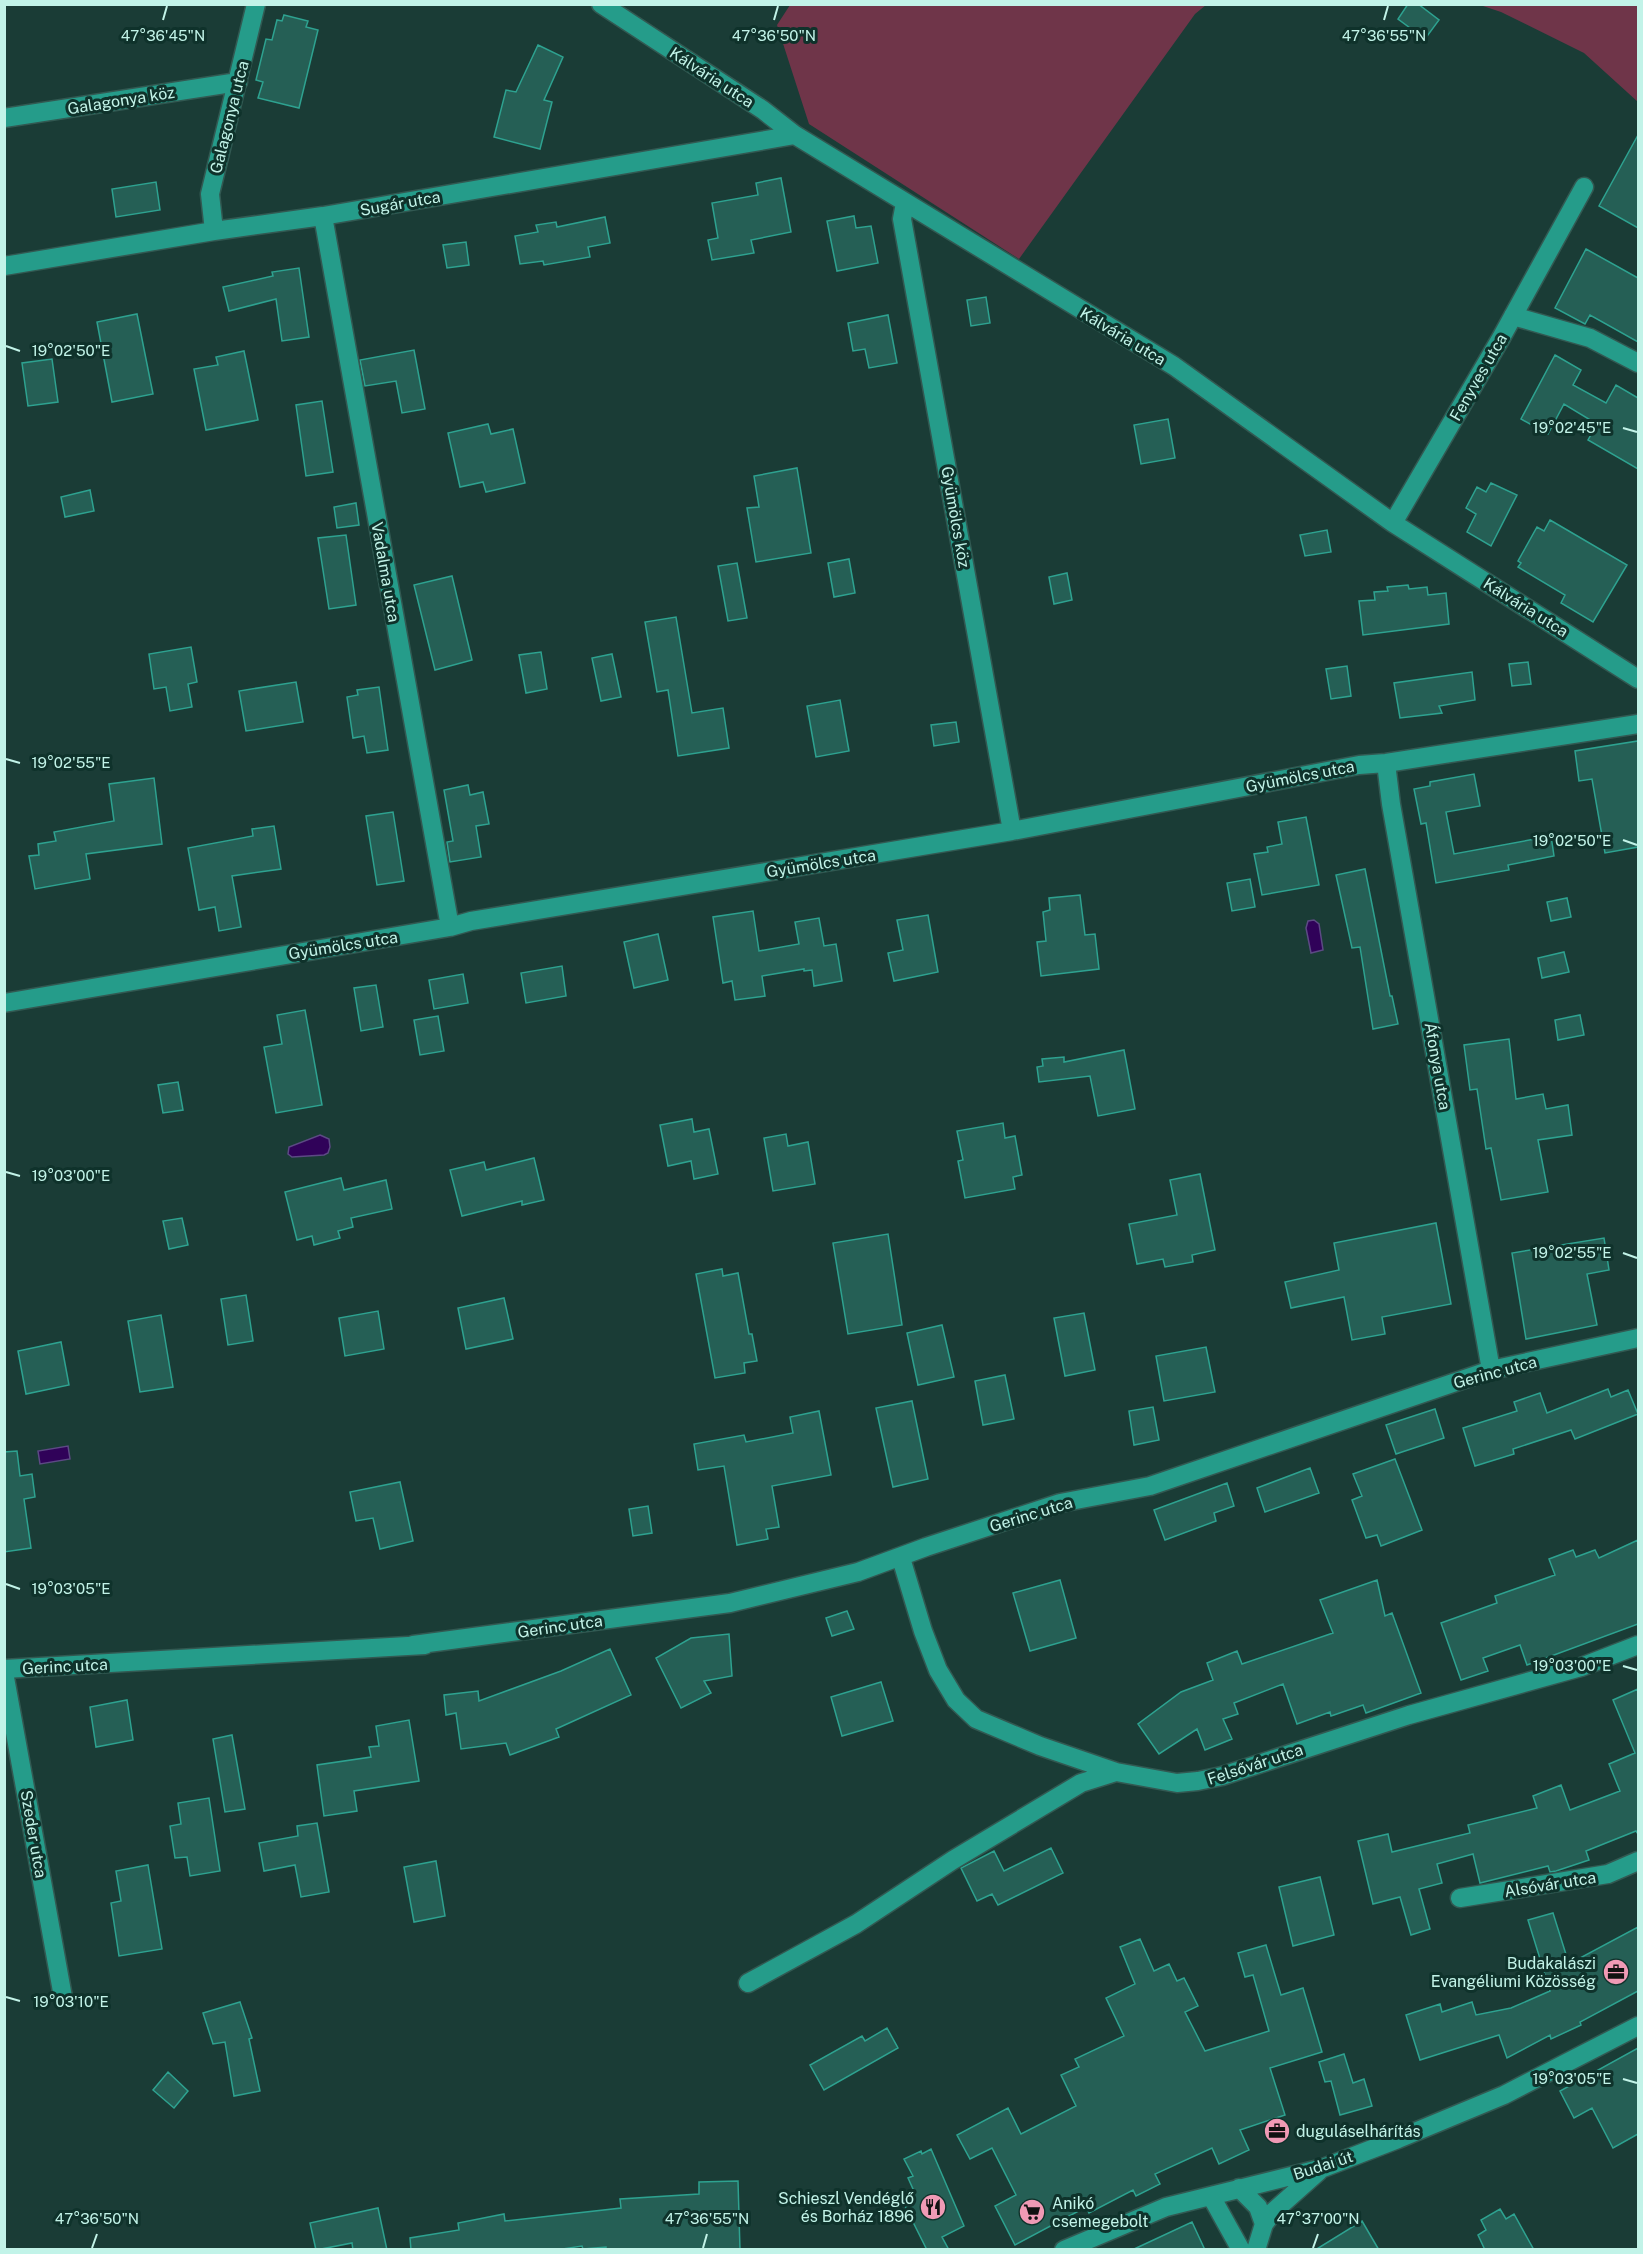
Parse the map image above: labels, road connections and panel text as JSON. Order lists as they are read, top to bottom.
{
  "streets": {
    "street": [
      "Kálvária utca",
      "Galagonya köz",
      "Galagonya utca",
      "Sugár utca",
      "Fenyves utca",
      "Gyümölcs köz",
      "Vadalma utca",
      "Gyümölcs utca",
      "Áfonya utca",
      "Gerinc utca",
      "Felsővár utca",
      "Szeder utca",
      "Alsóvár utca",
      "Budai út"
    ]
  },
  "crossings": [
    ["Kálvária utca", "Sugár utca"],
    ["Kálvária utca", "Fenyves utca"],
    ["Kálvária utca", "Gyümölcs köz"],
    ["Galagonya köz", "Galagonya utca"],
    ["Galagonya utca", "Sugár utca"],
    ["Sugár utca", "Vadalma utca"],
    ["Gyümölcs köz", "Gyümölcs utca"],
    ["Vadalma utca", "Gyümölcs utca"],
    ["Gyümölcs utca", "Áfonya utca"],
    ["Áfonya utca", "Gerinc utca"],
    ["Gerinc utca", "Felsővár utca"],
    ["Gerinc utca", "Szeder utca"]
  ],
  "places": {
    "office": ["Budakalászi Evangéliumi Közösség", "duguláselhárítás"],
    "restaurant": ["Schieszl Vendéglő és Borház 1896"],
    "supermarket": ["Anikó csemegebolt"]
  },
  "coordinates": [
    "47°36'45\"N",
    "47°36'50\"N",
    "47°36'55\"N",
    "19°02'50\"E",
    "19°02'45\"E",
    "19°02'55\"E",
    "19°03'00\"E",
    "19°03'05\"E",
    "19°03'10\"E",
    "47°37'00\"N"
  ]
}
